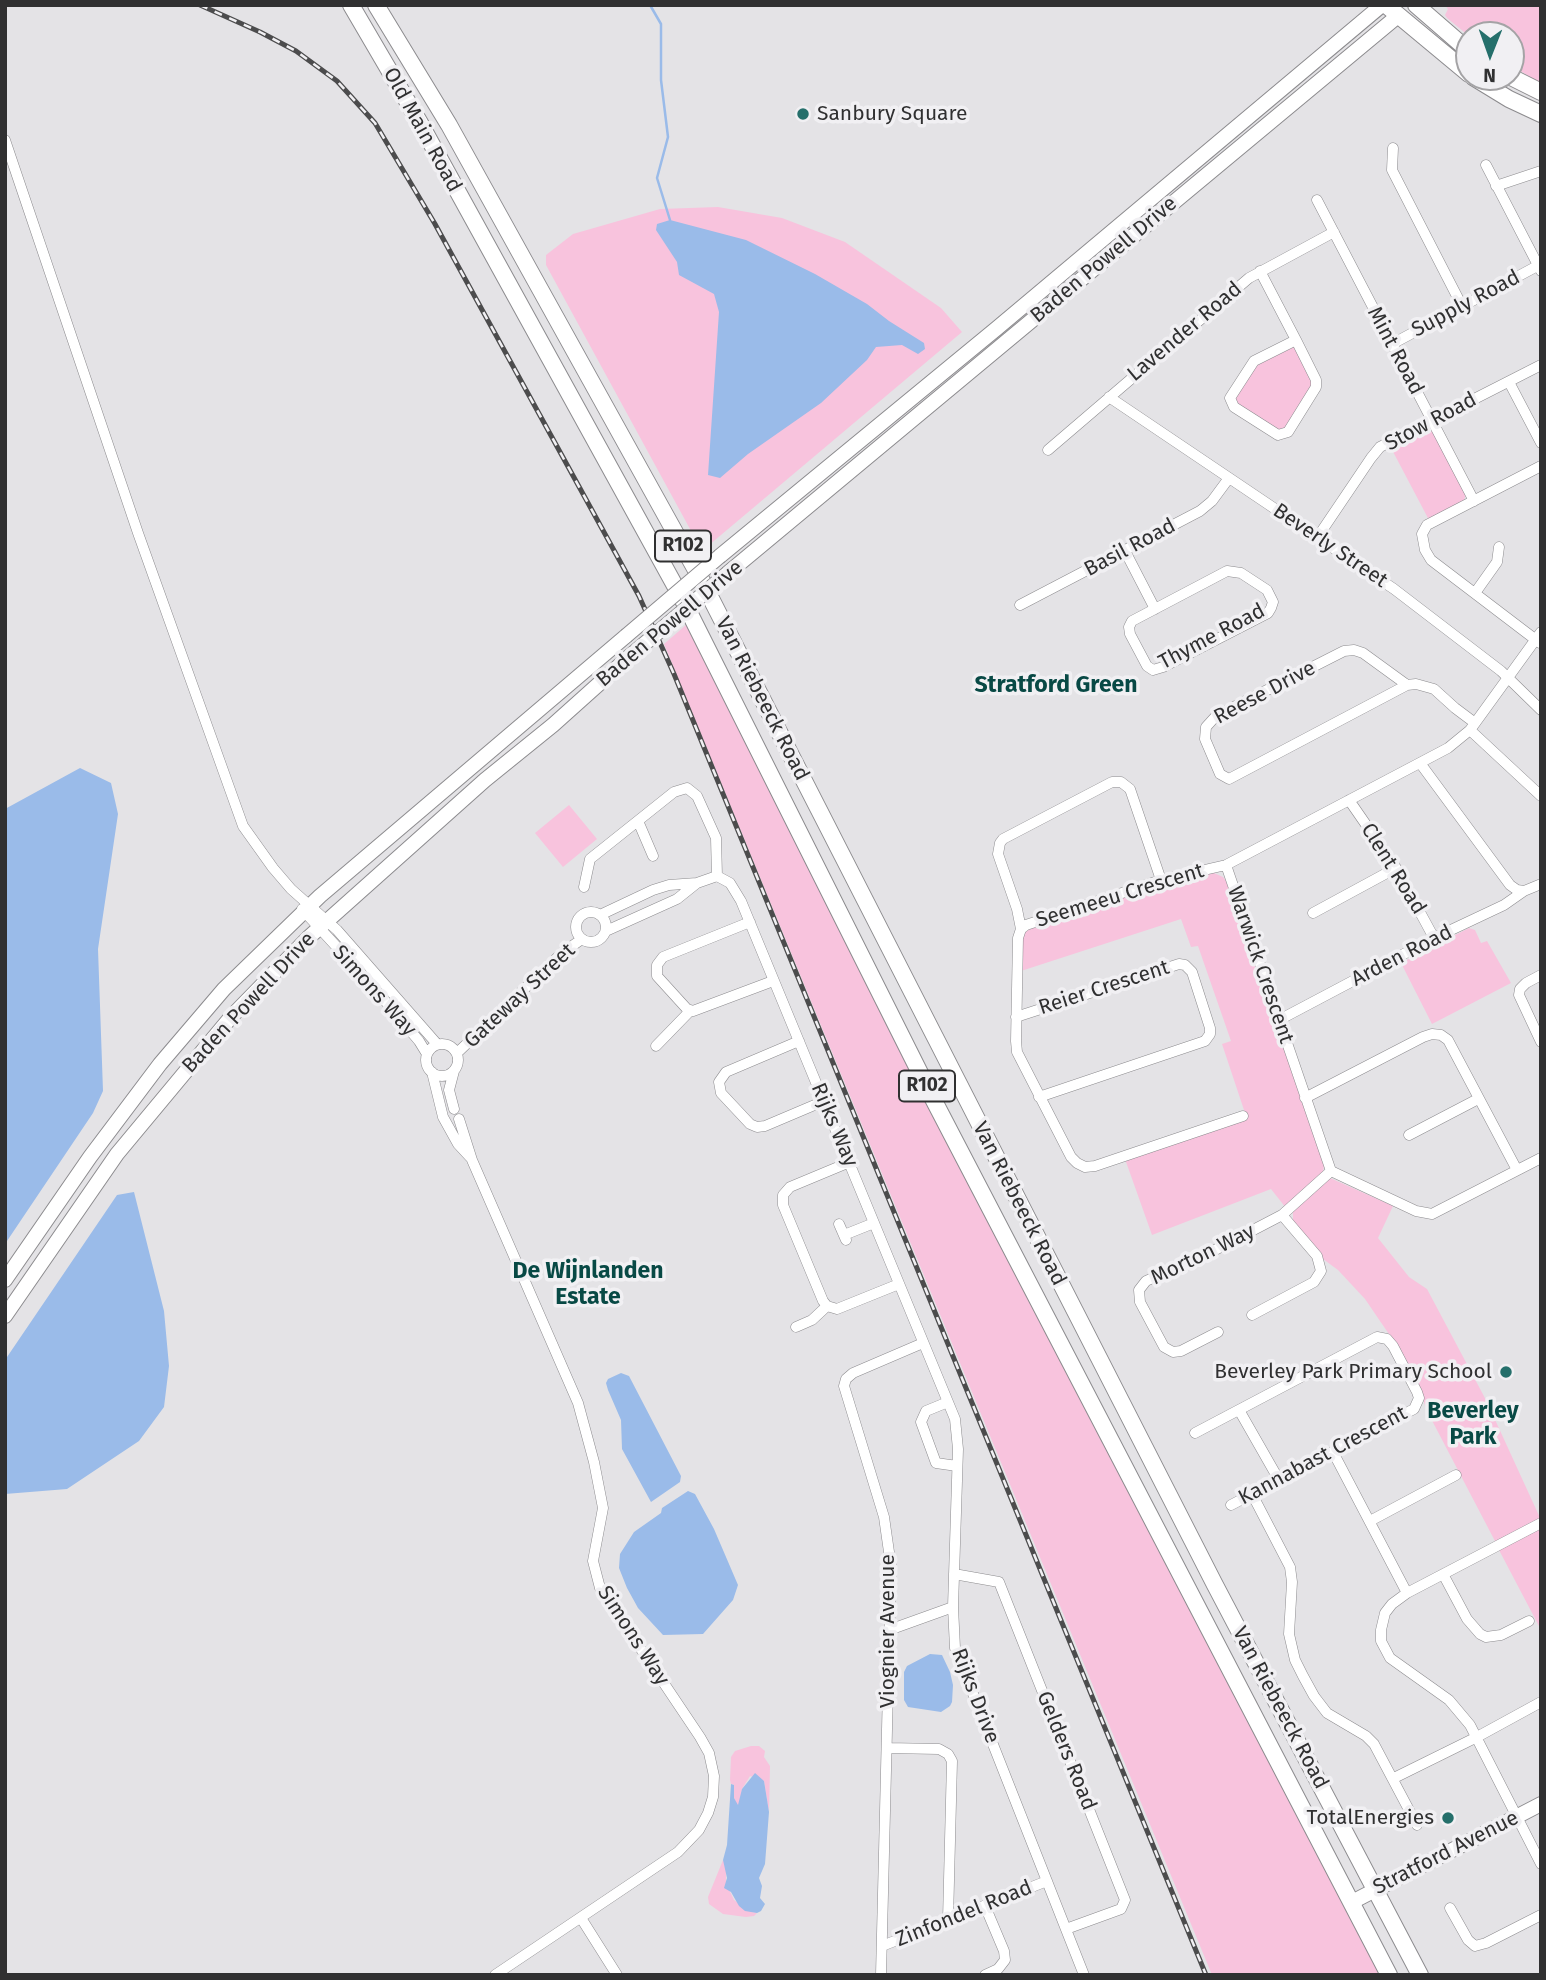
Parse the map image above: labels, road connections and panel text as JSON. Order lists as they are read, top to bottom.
{
  "streets": {
    "main road": [
      "Old Main Road",
      "Baden Powell Drive",
      "R102",
      "Van Riebeeck Road",
      "Stratford Avenue"
    ],
    "street": [
      "Supply Road",
      "Lavender Road",
      "Mint Road",
      "Stow Road",
      "Beverly Street",
      "Basil Road",
      "Thyme Road",
      "Reese Drive",
      "Clent Road",
      "Seemeeu Crescent",
      "Arden Road",
      "Warwick Crescent",
      "Reier Crescent",
      "Simons Way",
      "Gateway Street",
      "Rijks Way",
      "Morton Way",
      "Kannabast Crescent",
      "Viognier Avenue",
      "Rijks Drive",
      "Gelders Road",
      "Zinfondel Road"
    ]
  },
  "crossings": [
    ["Old Main Road", "Van Riebeeck Road"],
    ["Baden Powell Drive", "Simons Way"],
    ["Supply Road", "Mint Road"],
    ["Lavender Road", "Mint Road"],
    ["Lavender Road", "Beverly Street"],
    ["Mint Road", "Stow Road"],
    ["Stow Road", "Beverly Street"],
    ["Beverly Street", "Basil Road"],
    ["Beverly Street", "Warwick Crescent"],
    ["Reese Drive", "Warwick Crescent"],
    ["Van Riebeeck Road", "Stratford Avenue"],
    ["Clent Road", "Arden Road"],
    ["Clent Road", "Warwick Crescent"],
    ["Seemeeu Crescent", "Warwick Crescent"],
    ["Seemeeu Crescent", "Reier Crescent"],
    ["Arden Road", "Warwick Crescent"],
    ["Warwick Crescent", "Morton Way"],
    ["Simons Way", "Gateway Street"],
    ["Rijks Way", "Viognier Avenue"],
    ["Rijks Way", "Rijks Drive"],
    ["Viognier Avenue", "Zinfondel Road"],
    ["Rijks Drive", "Gelders Road"],
    ["Rijks Drive", "Zinfondel Road"]
  ],
  "districts": ["Stratford Green", "De Wijnlanden Estate", "Beverley Park"],
  "places": ["Sanbury Square", "Beverley Park Primary School", "TotalEnergies"],
  "north": "bottom"
}
